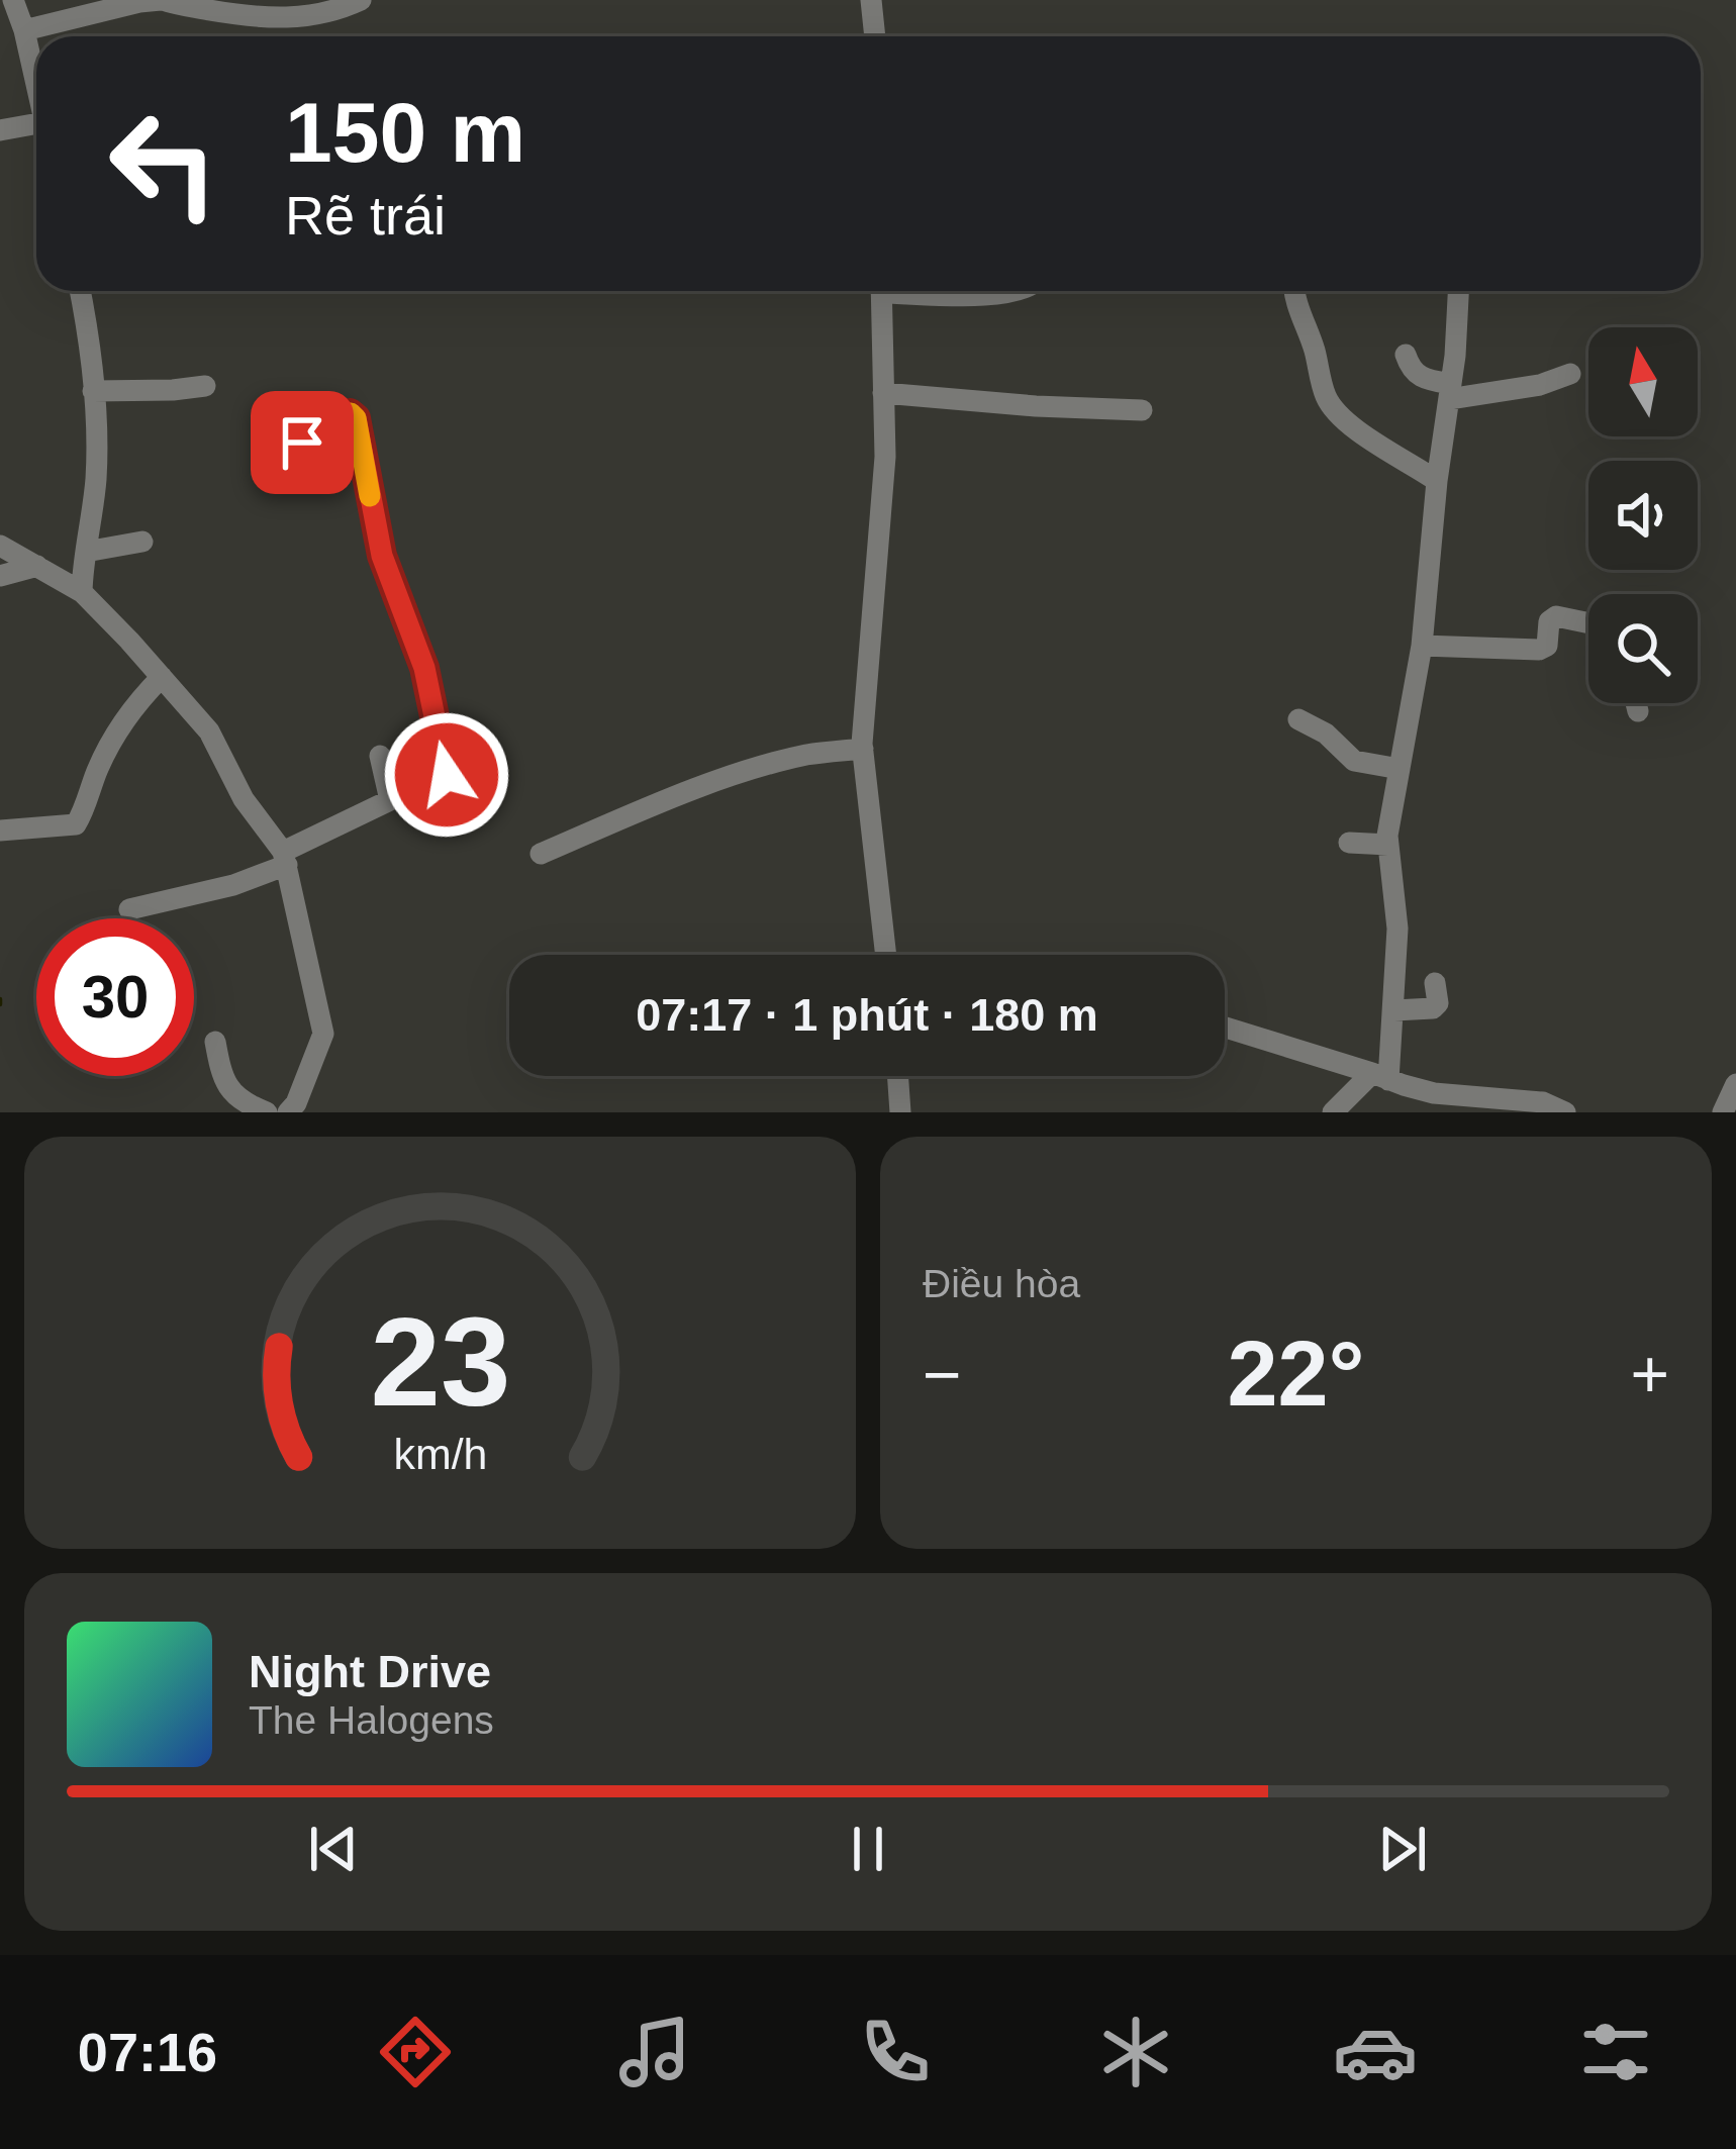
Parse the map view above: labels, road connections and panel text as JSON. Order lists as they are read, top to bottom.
{
  "north": "top",
  "page": {
    "turn": ["150 m", "Rẽ trái"],
    "limit": "30",
    "trip": "07:17 · 1 phút · 180 m",
    "tile": "Điều hòa",
    "heat": ["−", "22°", "+"],
    "song": ["Night Drive", "The Halogens"],
    "tabs": "07:16",
    "gauge": ["23", "km/h"]
  }
}
